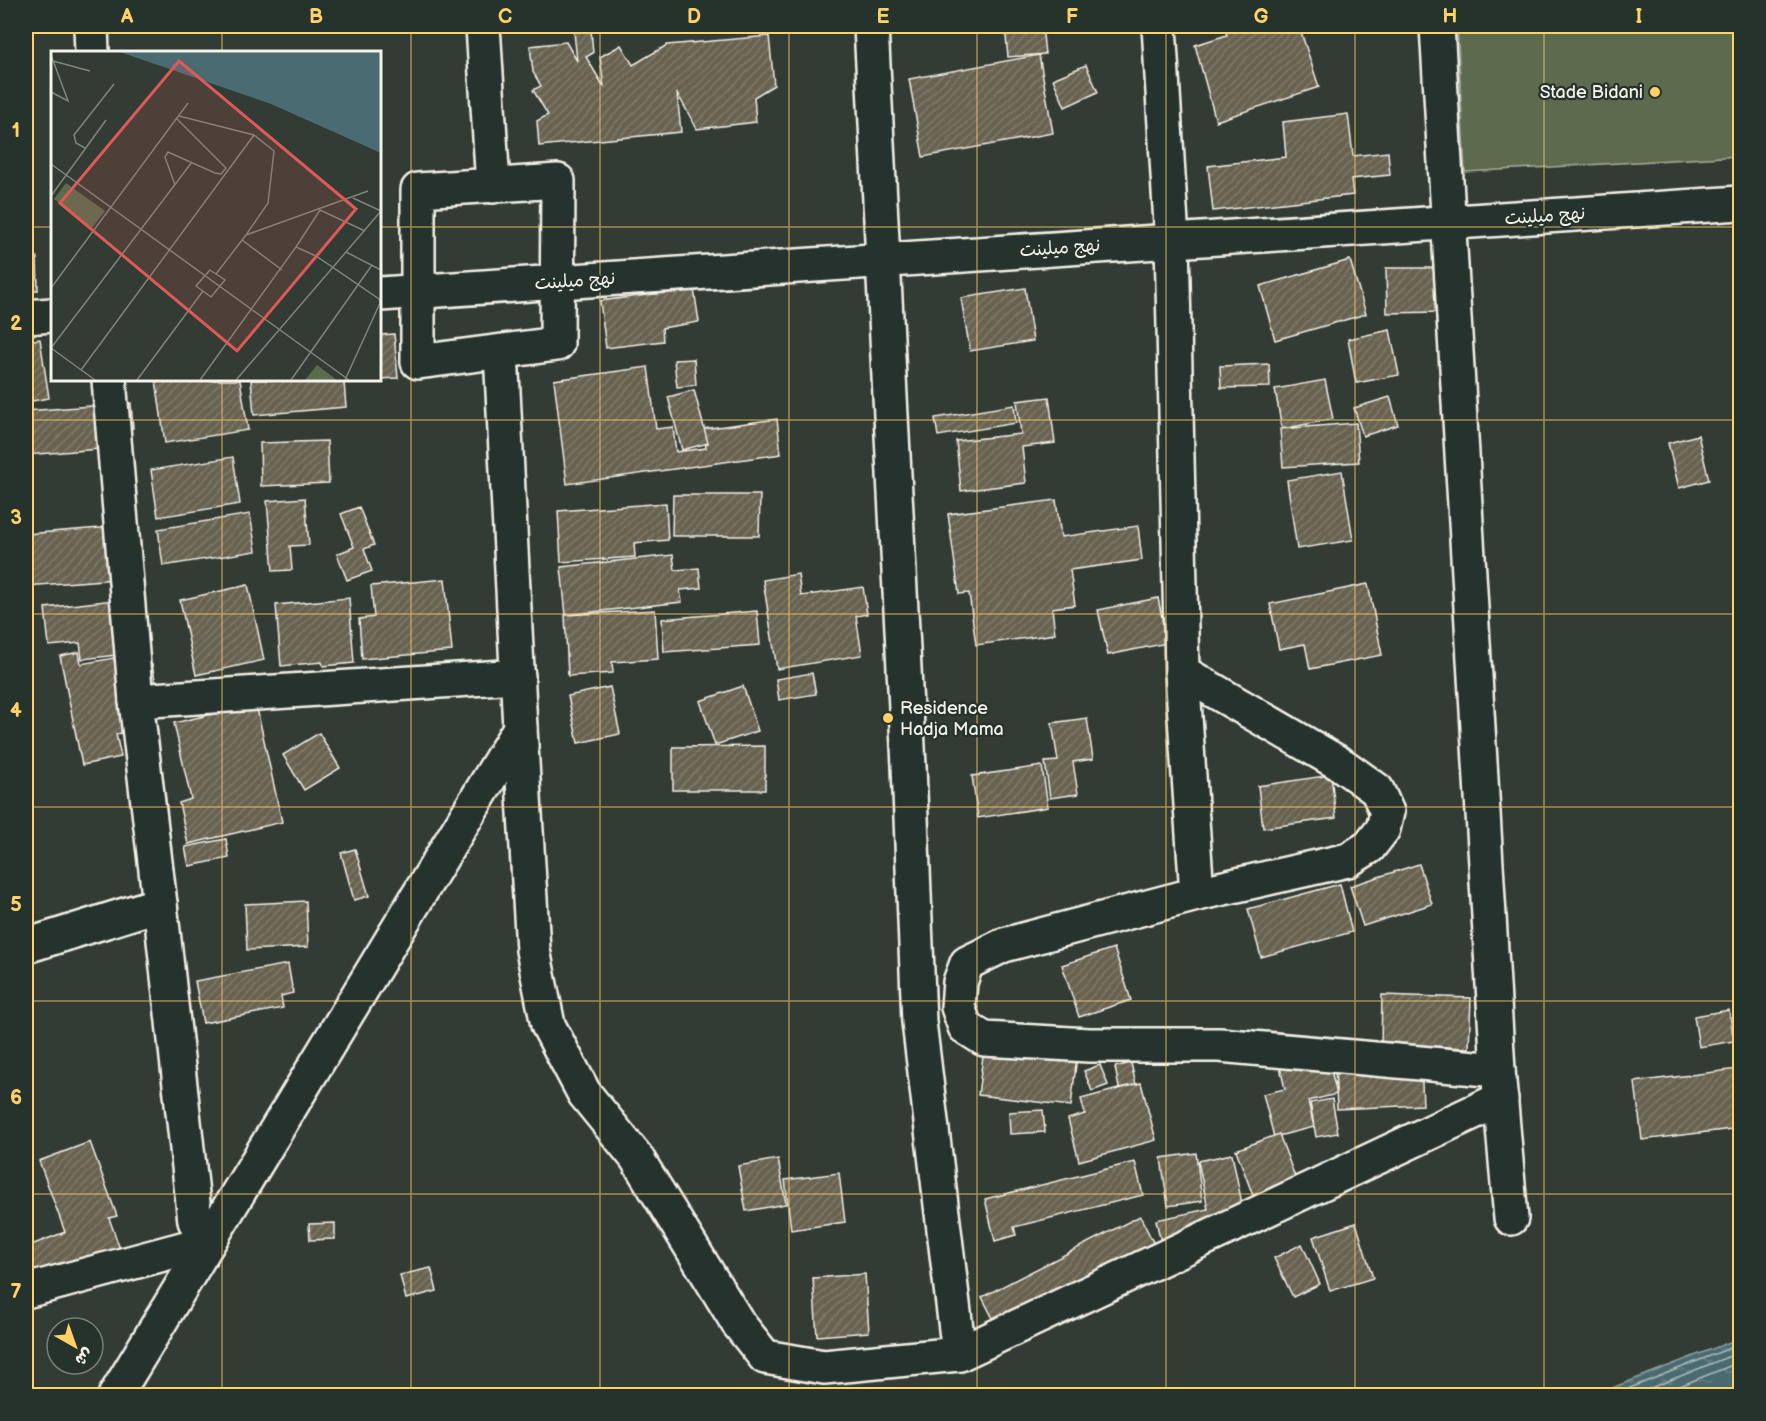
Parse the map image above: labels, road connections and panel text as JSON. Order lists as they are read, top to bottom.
{
  "streets": {
    "street": ["نهج ميلينت"]
  },
  "places": ["Stade Bidani", "Residence Hadja Mama"],
  "north": "bottom right",
  "grid": {
    "columns": [
      "A",
      "B",
      "C",
      "D",
      "E",
      "F",
      "G",
      "H",
      "I"
    ],
    "rows": [
      "1",
      "2",
      "3",
      "4",
      "5",
      "6",
      "7"
    ]
  }
}
